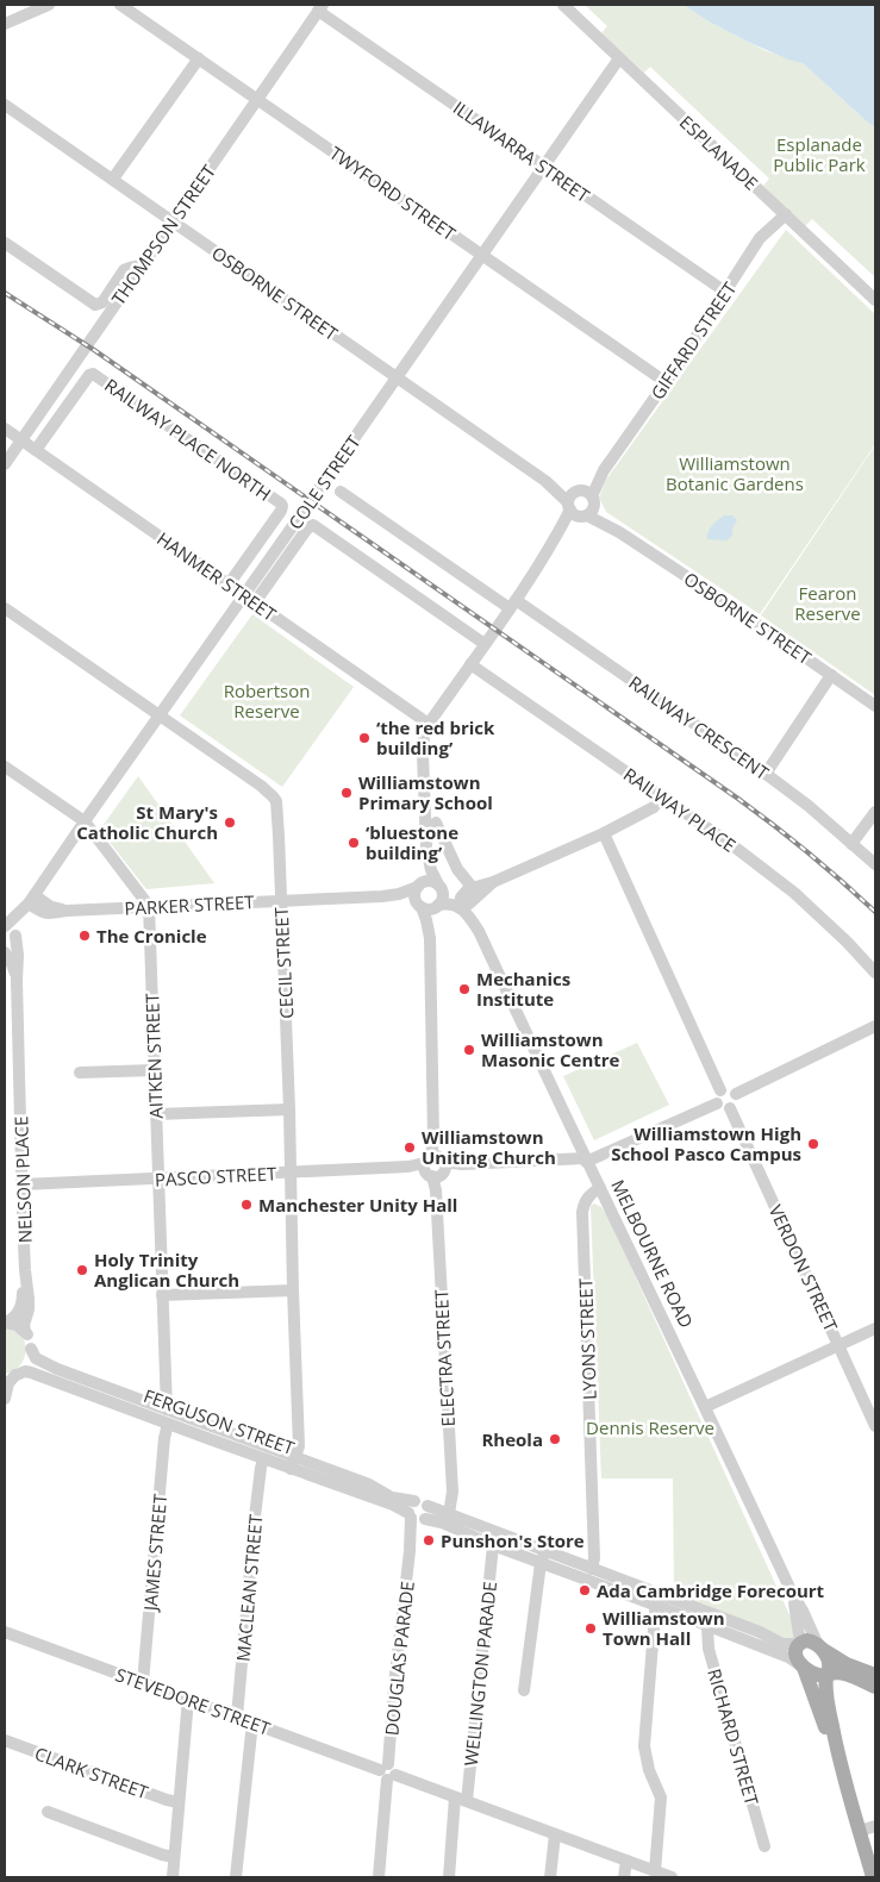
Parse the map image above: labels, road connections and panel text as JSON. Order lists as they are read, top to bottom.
{
  "streets": {
    "street": [
      "ILLAWARRA STREET",
      "ESPLANADE",
      "TWYFORD STREET",
      "THOMPSON STREET",
      "OSBORNE STREET",
      "GIFFARD STREET",
      "RAILWAY PLACE NORTH",
      "COLE STREET",
      "HANMER STREET",
      "RAILWAY CRESCENT",
      "RAILWAY PLACE",
      "PARKER STREET",
      "CECIL STREET",
      "AITKEN STREET",
      "PASCO STREET",
      "NELSON PLACE",
      "MELBOURNE ROAD",
      "VERDON STREET",
      "LYONS STREET",
      "ELECTRA STREET",
      "FERGUSON STREET",
      "JAMES STREET",
      "MACLEAN STREET",
      "DOUGLAS PARADE",
      "WELLINGTON PARADE",
      "STEVEDORE STREET",
      "RICHARD STREET",
      "CLARK STREET"
    ]
  },
  "crossings": [
    ["ILLAWARRA STREET", "THOMPSON STREET"],
    ["ILLAWARRA STREET", "GIFFARD STREET"],
    ["ILLAWARRA STREET", "COLE STREET"],
    ["ESPLANADE", "GIFFARD STREET"],
    ["ESPLANADE", "COLE STREET"],
    ["TWYFORD STREET", "THOMPSON STREET"],
    ["TWYFORD STREET", "GIFFARD STREET"],
    ["TWYFORD STREET", "COLE STREET"],
    ["THOMPSON STREET", "OSBORNE STREET"],
    ["THOMPSON STREET", "HANMER STREET"],
    ["OSBORNE STREET", "GIFFARD STREET"],
    ["OSBORNE STREET", "COLE STREET"],
    ["GIFFARD STREET", "HANMER STREET"],
    ["GIFFARD STREET", "RAILWAY CRESCENT"],
    ["GIFFARD STREET", "RAILWAY PLACE"],
    ["RAILWAY PLACE NORTH", "HANMER STREET"],
    ["COLE STREET", "HANMER STREET"],
    ["COLE STREET", "PARKER STREET"],
    ["COLE STREET", "CECIL STREET"],
    ["COLE STREET", "NELSON PLACE"],
    ["PARKER STREET", "CECIL STREET"],
    ["PARKER STREET", "AITKEN STREET"],
    ["PARKER STREET", "ELECTRA STREET"],
    ["CECIL STREET", "PASCO STREET"],
    ["CECIL STREET", "FERGUSON STREET"],
    ["AITKEN STREET", "PASCO STREET"],
    ["AITKEN STREET", "FERGUSON STREET"],
    ["PASCO STREET", "NELSON PLACE"],
    ["PASCO STREET", "MELBOURNE ROAD"],
    ["PASCO STREET", "VERDON STREET"],
    ["PASCO STREET", "ELECTRA STREET"],
    ["MELBOURNE ROAD", "LYONS STREET"],
    ["MELBOURNE ROAD", "FERGUSON STREET"],
    ["LYONS STREET", "FERGUSON STREET"],
    ["ELECTRA STREET", "FERGUSON STREET"],
    ["FERGUSON STREET", "JAMES STREET"],
    ["FERGUSON STREET", "MACLEAN STREET"],
    ["FERGUSON STREET", "DOUGLAS PARADE"],
    ["FERGUSON STREET", "WELLINGTON PARADE"],
    ["FERGUSON STREET", "RICHARD STREET"],
    ["JAMES STREET", "STEVEDORE STREET"],
    ["MACLEAN STREET", "STEVEDORE STREET"],
    ["DOUGLAS PARADE", "STEVEDORE STREET"],
    ["WELLINGTON PARADE", "STEVEDORE STREET"]
  ],
  "parks": [
    "Esplanade Public Park",
    "Williamstown Botanic Gardens",
    "Fearon Reserve",
    "Robertson Reserve",
    "Dennis Reserve"
  ],
  "places": [
    "‘the red brick building’",
    "Williamstown Primary School",
    "St Mary's Catholic Church",
    "‘bluestone building’",
    "The Cronicle",
    "Mechanics Institute",
    "Williamstown Masonic Centre",
    "Williamstown High School Pasco Campus",
    "Williamstown Uniting Church",
    "Manchester Unity Hall",
    "Holy Trinity Anglican Church",
    "Rheola",
    "Punshon's Store",
    "Ada Cambridge Forecourt",
    "Williamstown Town Hall"
  ]
}
